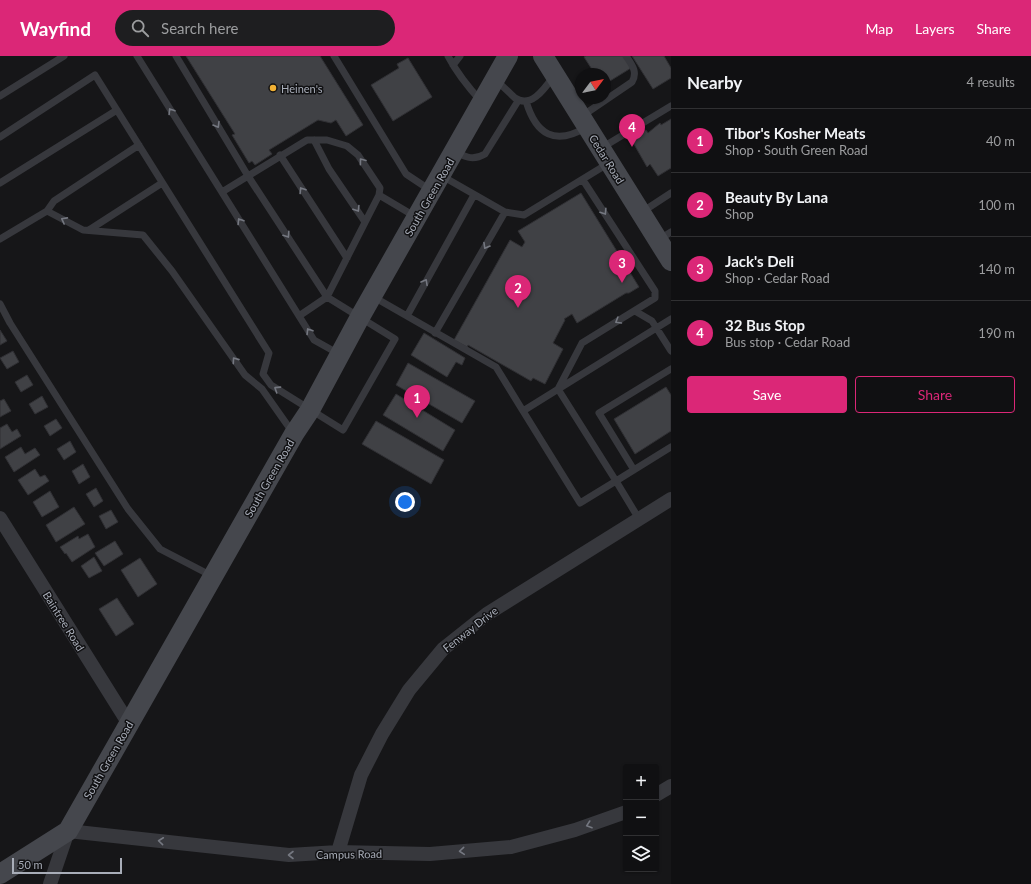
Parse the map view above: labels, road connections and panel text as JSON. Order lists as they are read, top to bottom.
{
  "streets": {
    "main road": ["Cedar Road", "South Green Road"],
    "street": ["Baintree Road", "Fenway Drive", "Campus Road"]
  },
  "crossings": [
    ["South Green Road", "Baintree Road"],
    ["South Green Road", "Campus Road"],
    ["Fenway Drive", "Campus Road"]
  ],
  "one_way": ["Campus Road"],
  "places": ["Heinen's"],
  "scale_bar": "50 m",
  "north": "top right",
  "page": {
    "header": "Wayfind",
    "search": "Search here",
    "nav": ["Map", "Layers", "Share"],
    "heading": ["Nearby", "4 results"],
    "list": [
      {
        "mark": "1",
        "name": "Tibor's Kosher Meats",
        "note": "Shop · South Green Road",
        "value": "40 m"
      },
      {
        "mark": "2",
        "name": "Beauty By Lana",
        "note": "Shop",
        "value": "100 m"
      },
      {
        "mark": "3",
        "name": "Jack's Deli",
        "note": "Shop · Cedar Road",
        "value": "140 m"
      },
      {
        "mark": "4",
        "name": "32 Bus Stop",
        "note": "Bus stop · Cedar Road",
        "value": "190 m"
      }
    ],
    "pins": [
      "4",
      "3",
      "2",
      "1"
    ],
    "buttons": ["Save", "Share"],
    "map_buttons": ["+", "−"],
    "scale": "50 m"
  }
}
